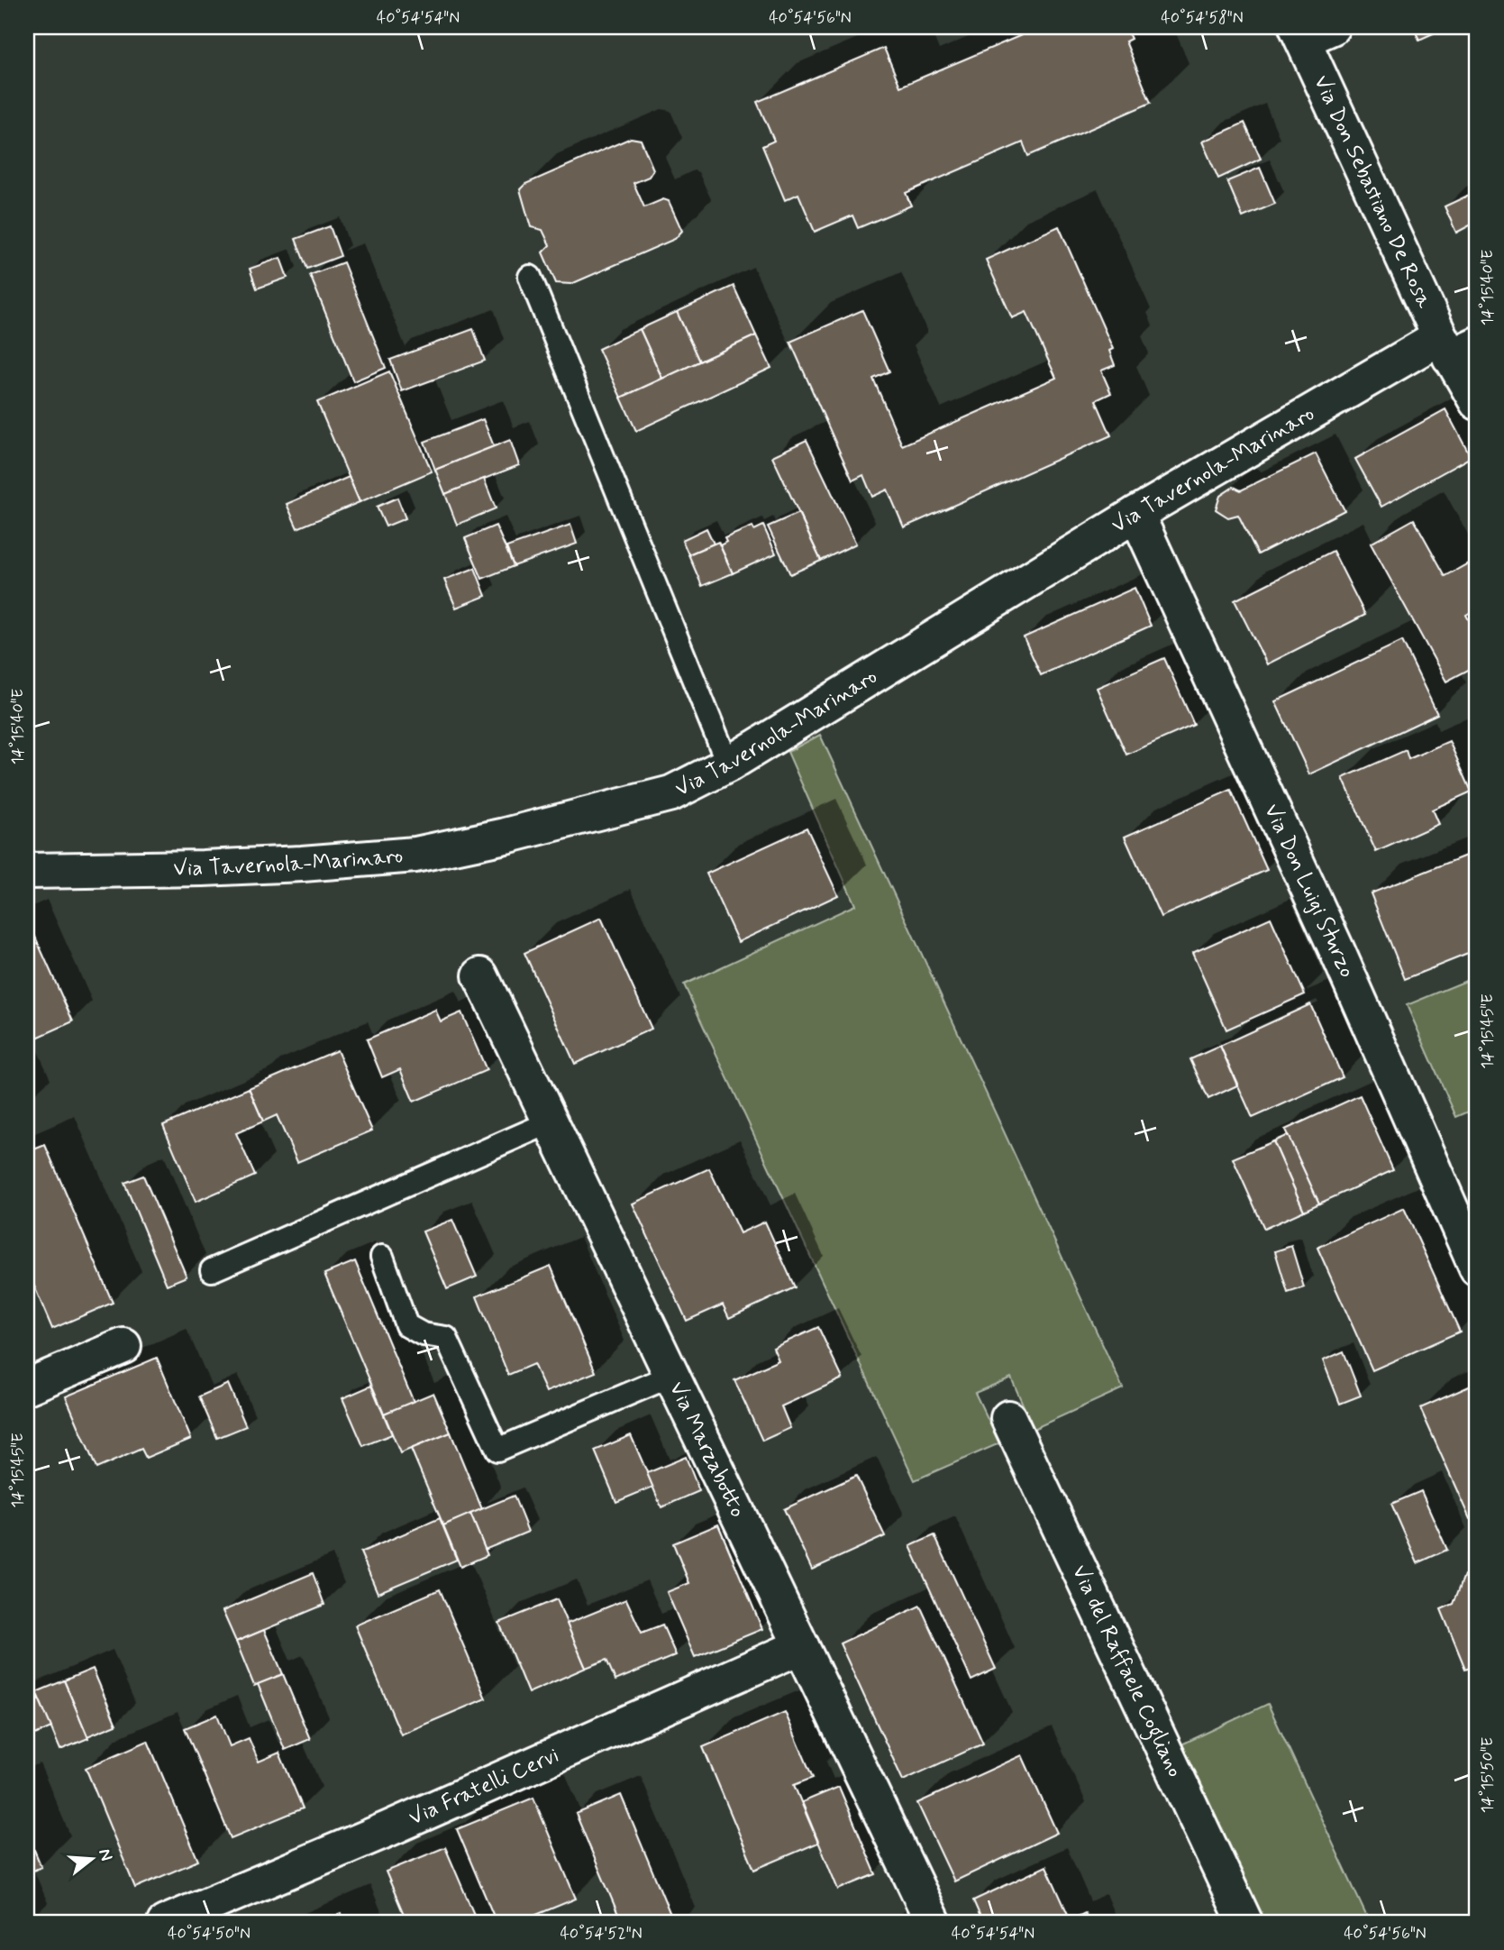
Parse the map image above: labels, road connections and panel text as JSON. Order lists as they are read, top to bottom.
{
  "streets": {
    "street": [
      "Via Don Sebastiano De Rosa",
      "Via Tavernola-Marinaro",
      "Via Don Luigi Sturzo",
      "Via Marzabotto",
      "Via del Raffaele Cogliano",
      "Via Fratelli Cervi"
    ]
  },
  "crossings": [
    ["Via Don Sebastiano De Rosa", "Via Tavernola-Marinaro"],
    ["Via Tavernola-Marinaro", "Via Don Luigi Sturzo"],
    ["Via Marzabotto", "Via Fratelli Cervi"]
  ],
  "north": "right",
  "coordinates": [
    "40°54'54\"N",
    "40°54'56\"N",
    "40°54'58\"N",
    "14°15'40\"E",
    "14°15'45\"E",
    "14°15'50\"E",
    "40°54'50\"N",
    "40°54'52\"N"
  ]
}
